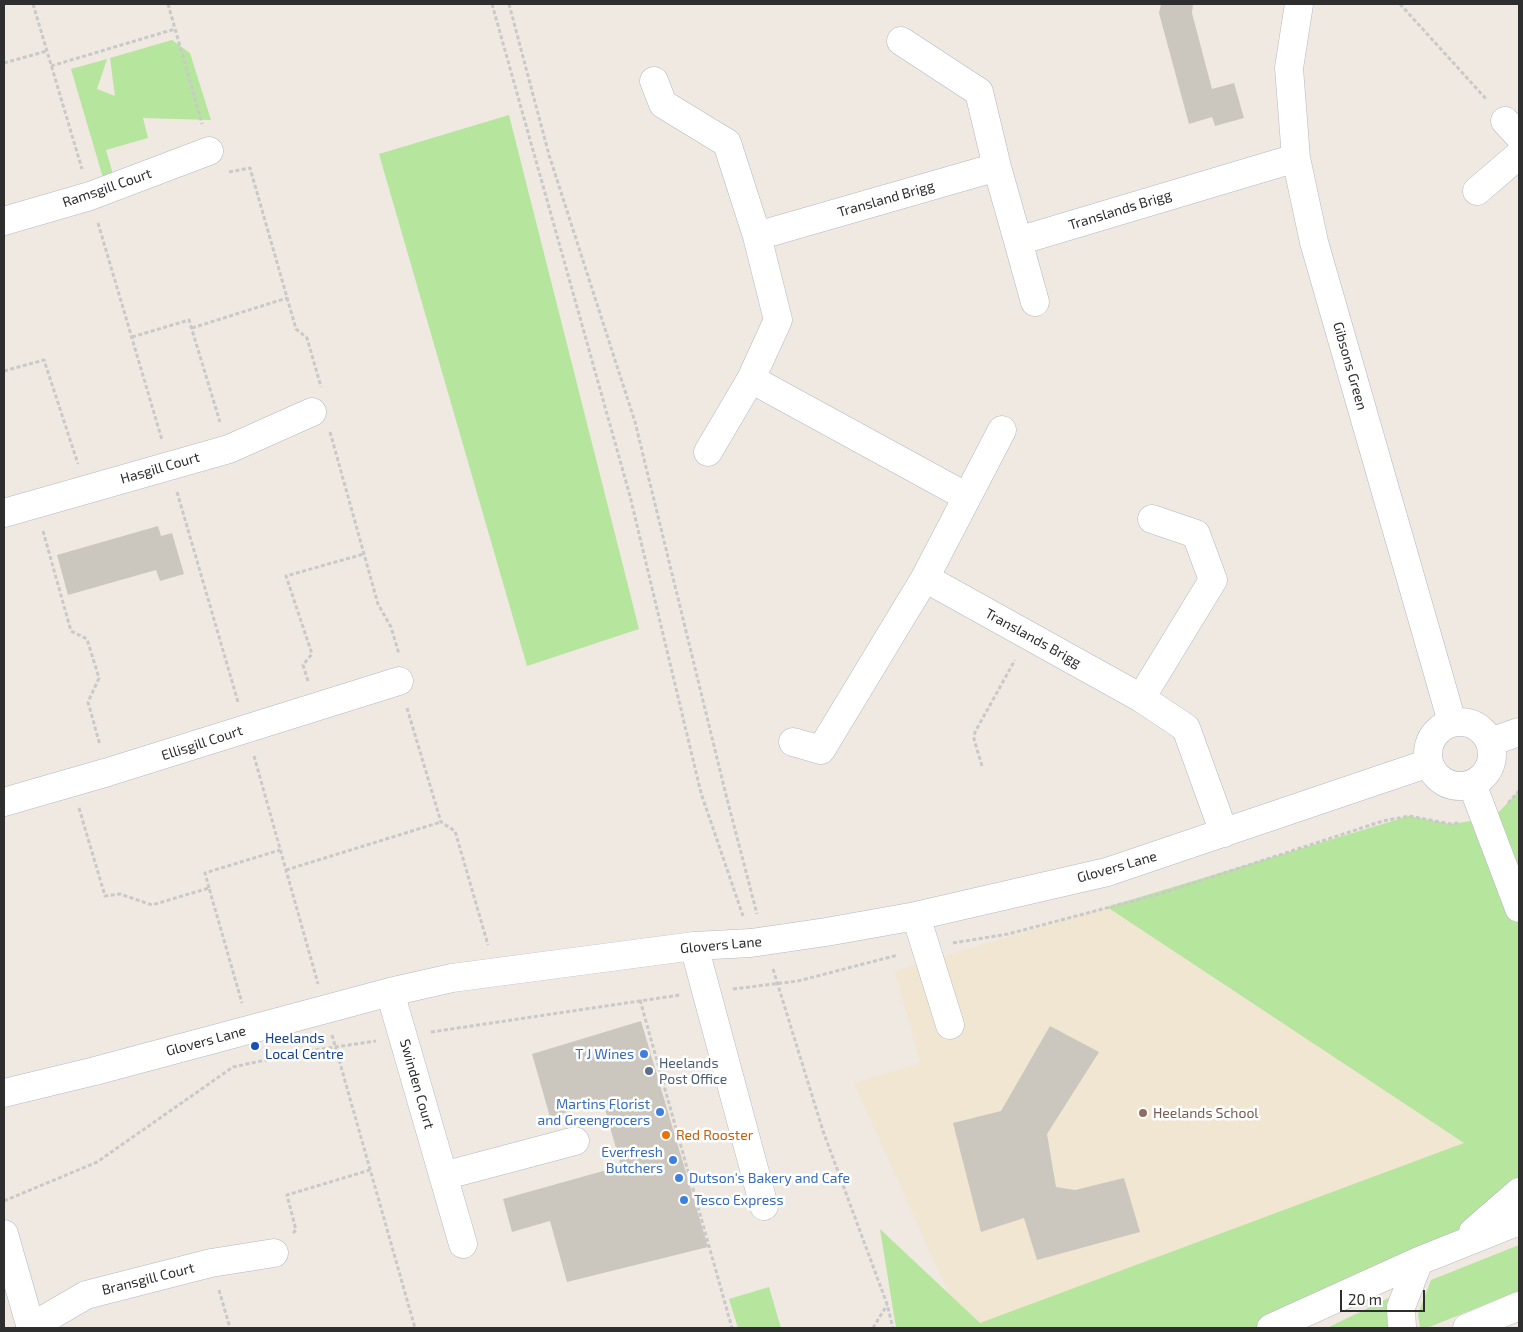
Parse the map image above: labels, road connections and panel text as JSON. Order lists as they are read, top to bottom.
{
  "streets": {
    "street": [
      "Ramsgill Court",
      "Transland Brigg",
      "Translands Brigg",
      "Gibsons Green",
      "Hasgill Court",
      "Ellisgill Court",
      "Glovers Lane",
      "Swinden Court",
      "Bransgill Court"
    ]
  },
  "crossings": [
    ["Translands Brigg", "Gibsons Green"],
    ["Translands Brigg", "Glovers Lane"],
    ["Gibsons Green", "Glovers Lane"],
    ["Glovers Lane", "Swinden Court"]
  ],
  "places": [
    "Heelands Local Centre",
    "T J Wines",
    "Heelands Post Office",
    "Martins Florist and Greengrocers",
    "Heelands School",
    "Red Rooster",
    "Everfresh Butchers",
    "Dutson's Bakery and Cafe",
    "Tesco Express"
  ],
  "scale_bar": "20 m"
}
